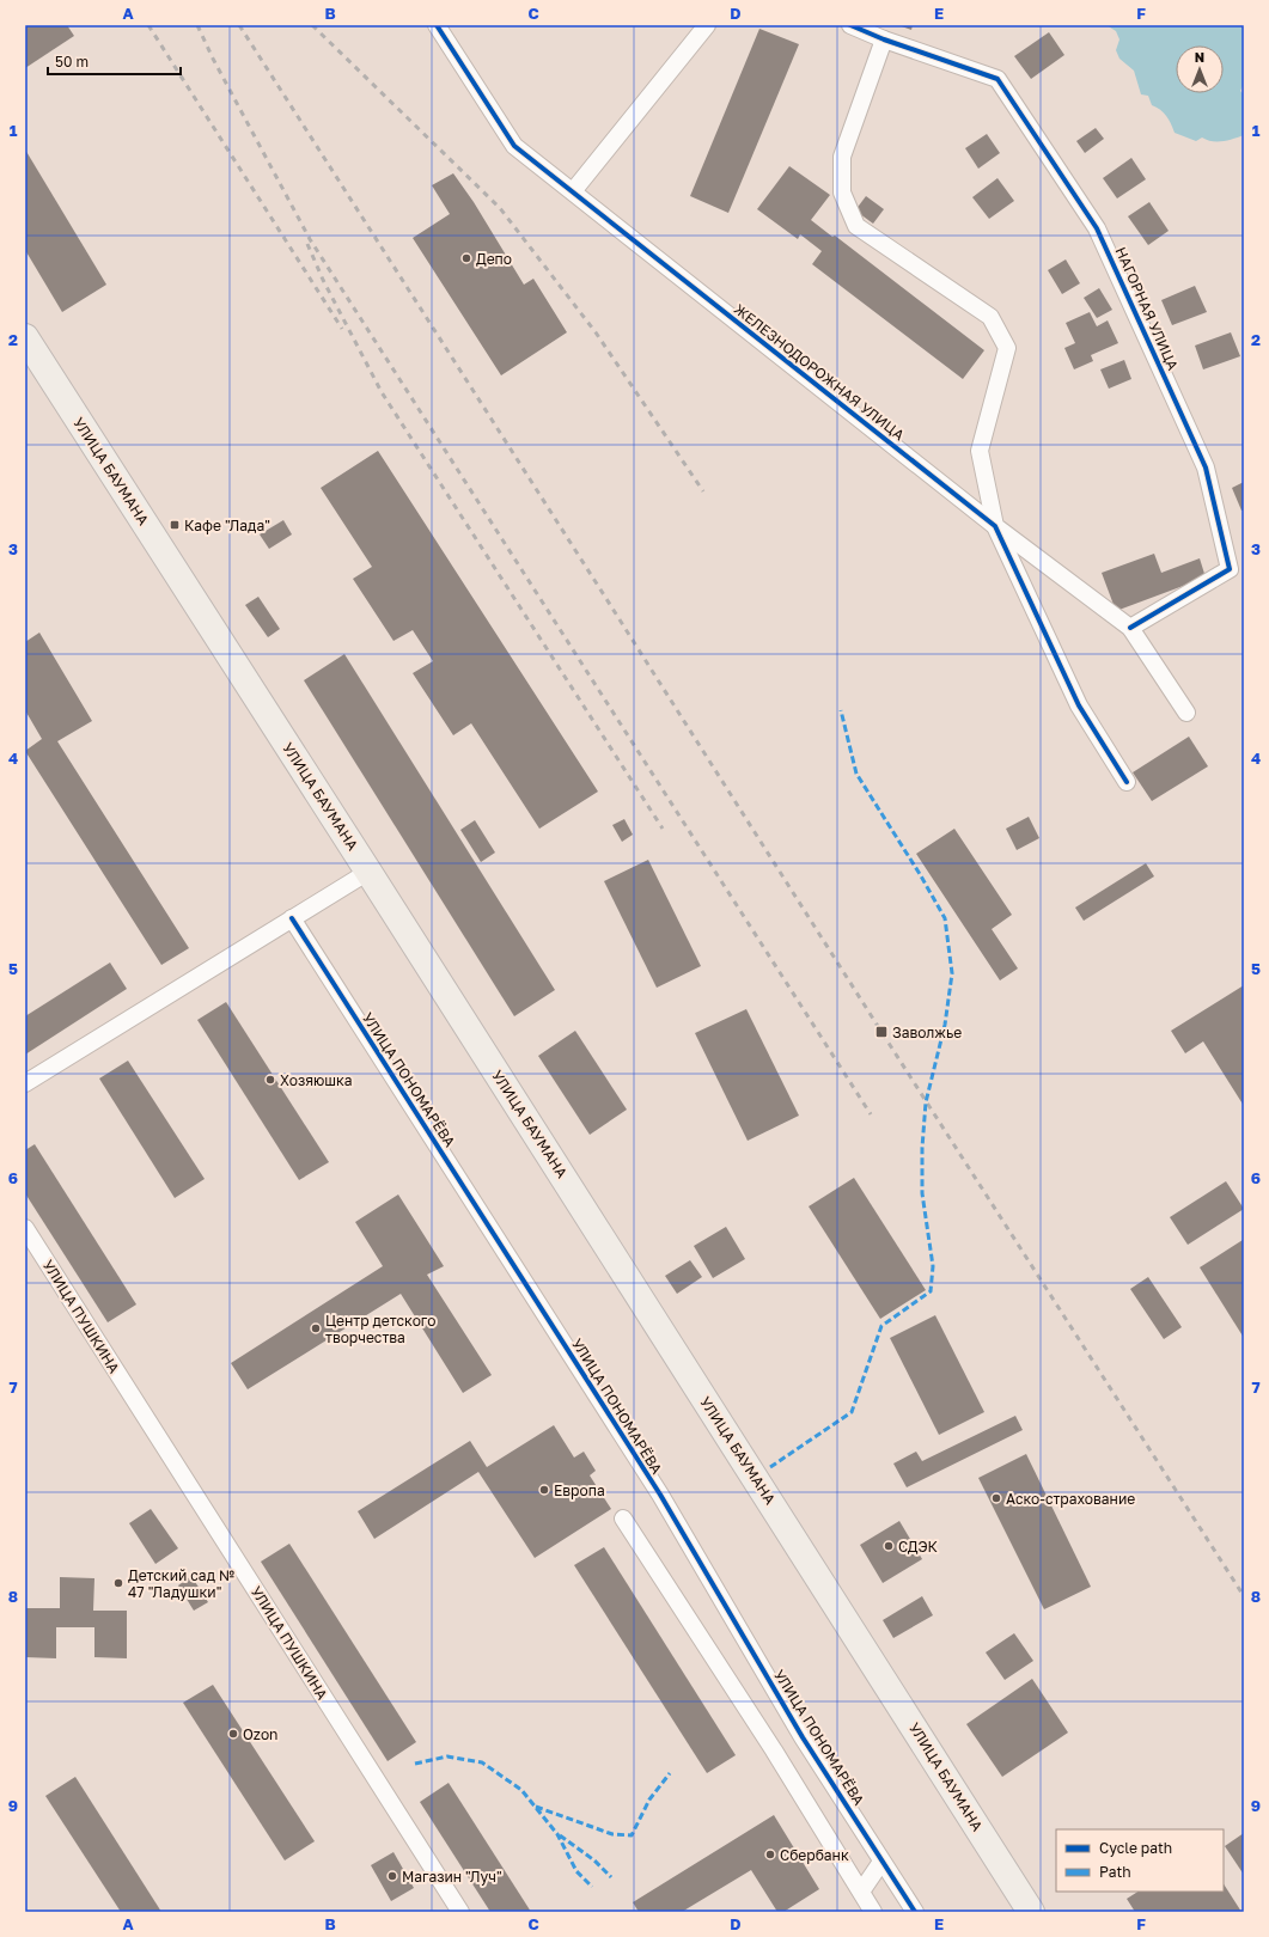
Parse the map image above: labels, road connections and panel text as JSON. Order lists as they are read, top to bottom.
{
  "streets": {
    "main road": ["УЛИЦА БАУМАНА"],
    "street": [
      "НАГОРНАЯ УЛИЦА",
      "ЖЕЛЕЗНОДОРОЖНАЯ УЛИЦА",
      "УЛИЦА ПОНОМАРЁВА",
      "УЛИЦА ПУШКИНА"
    ]
  },
  "places": {
    "other": [
      "Депо",
      "Хозяюшка",
      "Центр детского творчества",
      "Европа",
      "Аско-страхование",
      "СДЭК",
      "Детский сад № 47 \"Ладушки\"",
      "Ozon",
      "Сбербанк",
      "Магазин \"Луч\""
    ],
    "transit": ["Кафе \"Лада\"", "Заволжье"]
  },
  "legend": ["Cycle path", "Path"],
  "scale_bar": "50 m",
  "north": "top",
  "grid": {
    "columns": [
      "A",
      "B",
      "C",
      "D",
      "E",
      "F"
    ],
    "rows": [
      "1",
      "2",
      "3",
      "4",
      "5",
      "6",
      "7",
      "8",
      "9"
    ]
  }
}
